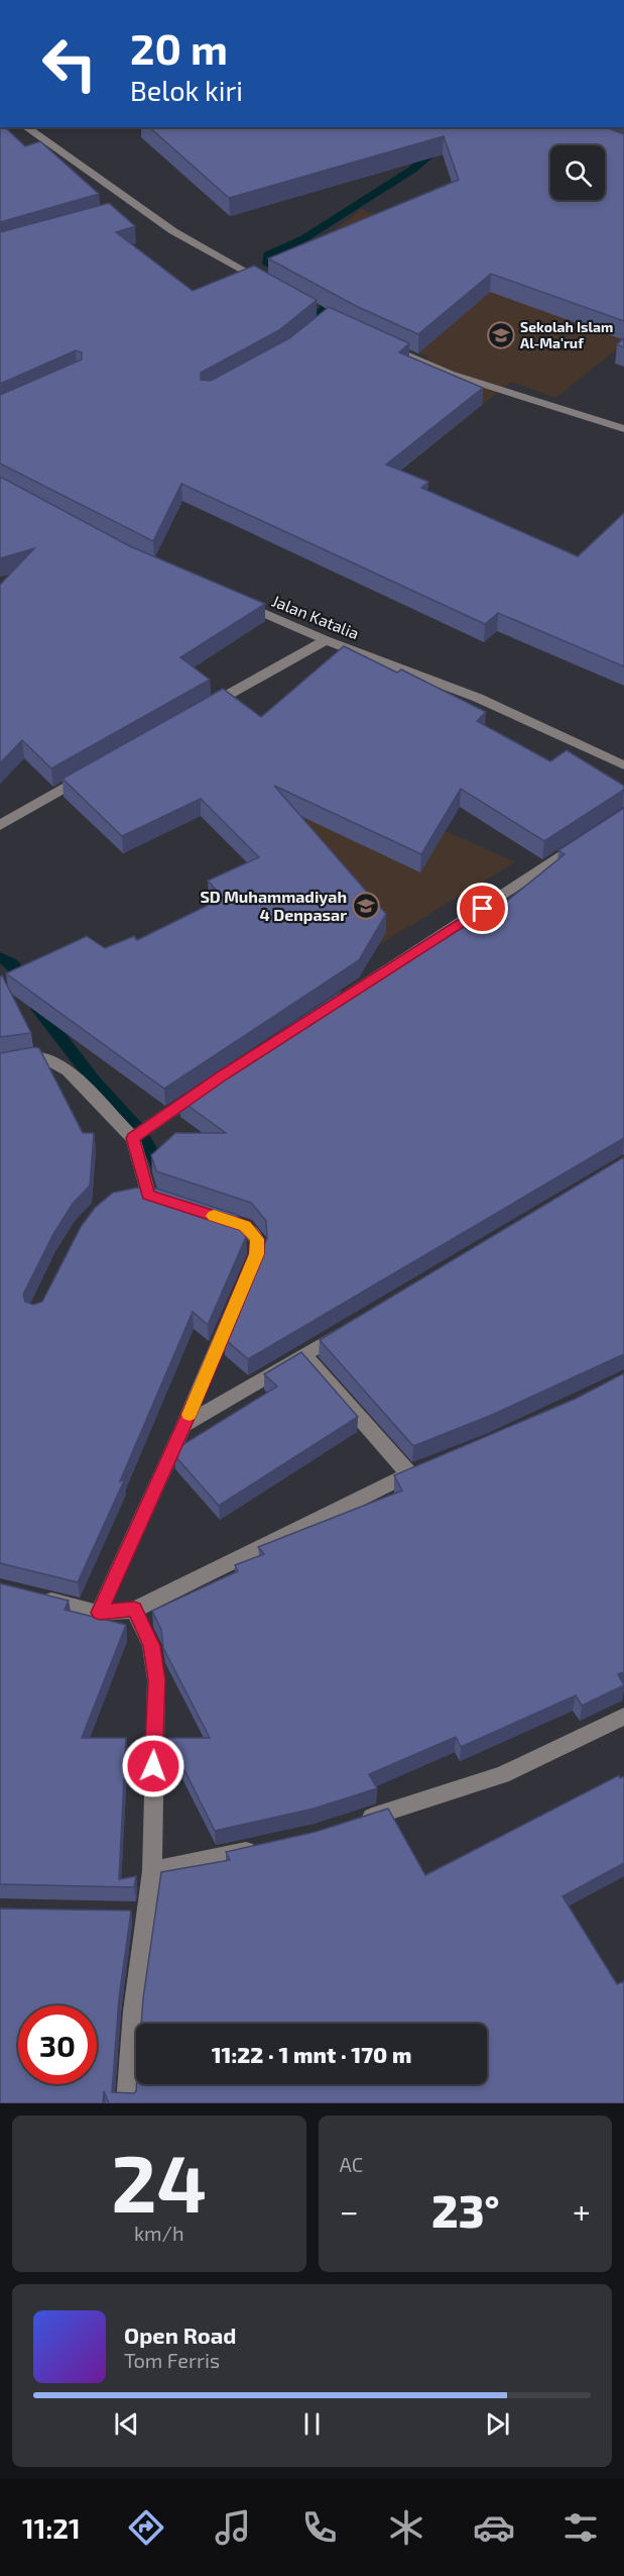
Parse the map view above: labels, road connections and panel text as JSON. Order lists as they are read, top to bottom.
{
  "streets": {
    "street": ["Jalan Katalia"]
  },
  "places": {
    "school or university": ["Sekolah Islam Al-Ma'ruf", "SD Muhammadiyah 4 Denpasar"]
  },
  "page": {
    "turn": ["20 m", "Belok kiri"],
    "limit": "30",
    "trip": "11:22 · 1 mnt · 170 m",
    "tile": [
      ["24", "km/h"],
      "AC"
    ],
    "heat": ["−", "23°", "+"],
    "song": ["Open Road", "Tom Ferris"],
    "tabs": "11:21"
  }
}
